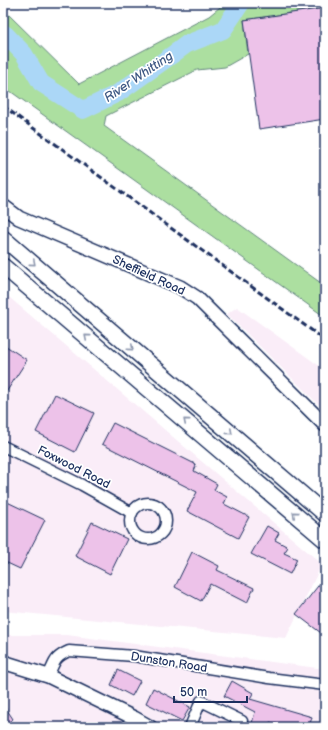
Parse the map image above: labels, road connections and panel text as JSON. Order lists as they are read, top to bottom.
{
  "streets": {
    "main road": ["Sheffield Road"],
    "street": ["Foxwood Road", "Dunston Road"]
  },
  "water": ["River Whitting"],
  "scale_bar": "50 m"
}
